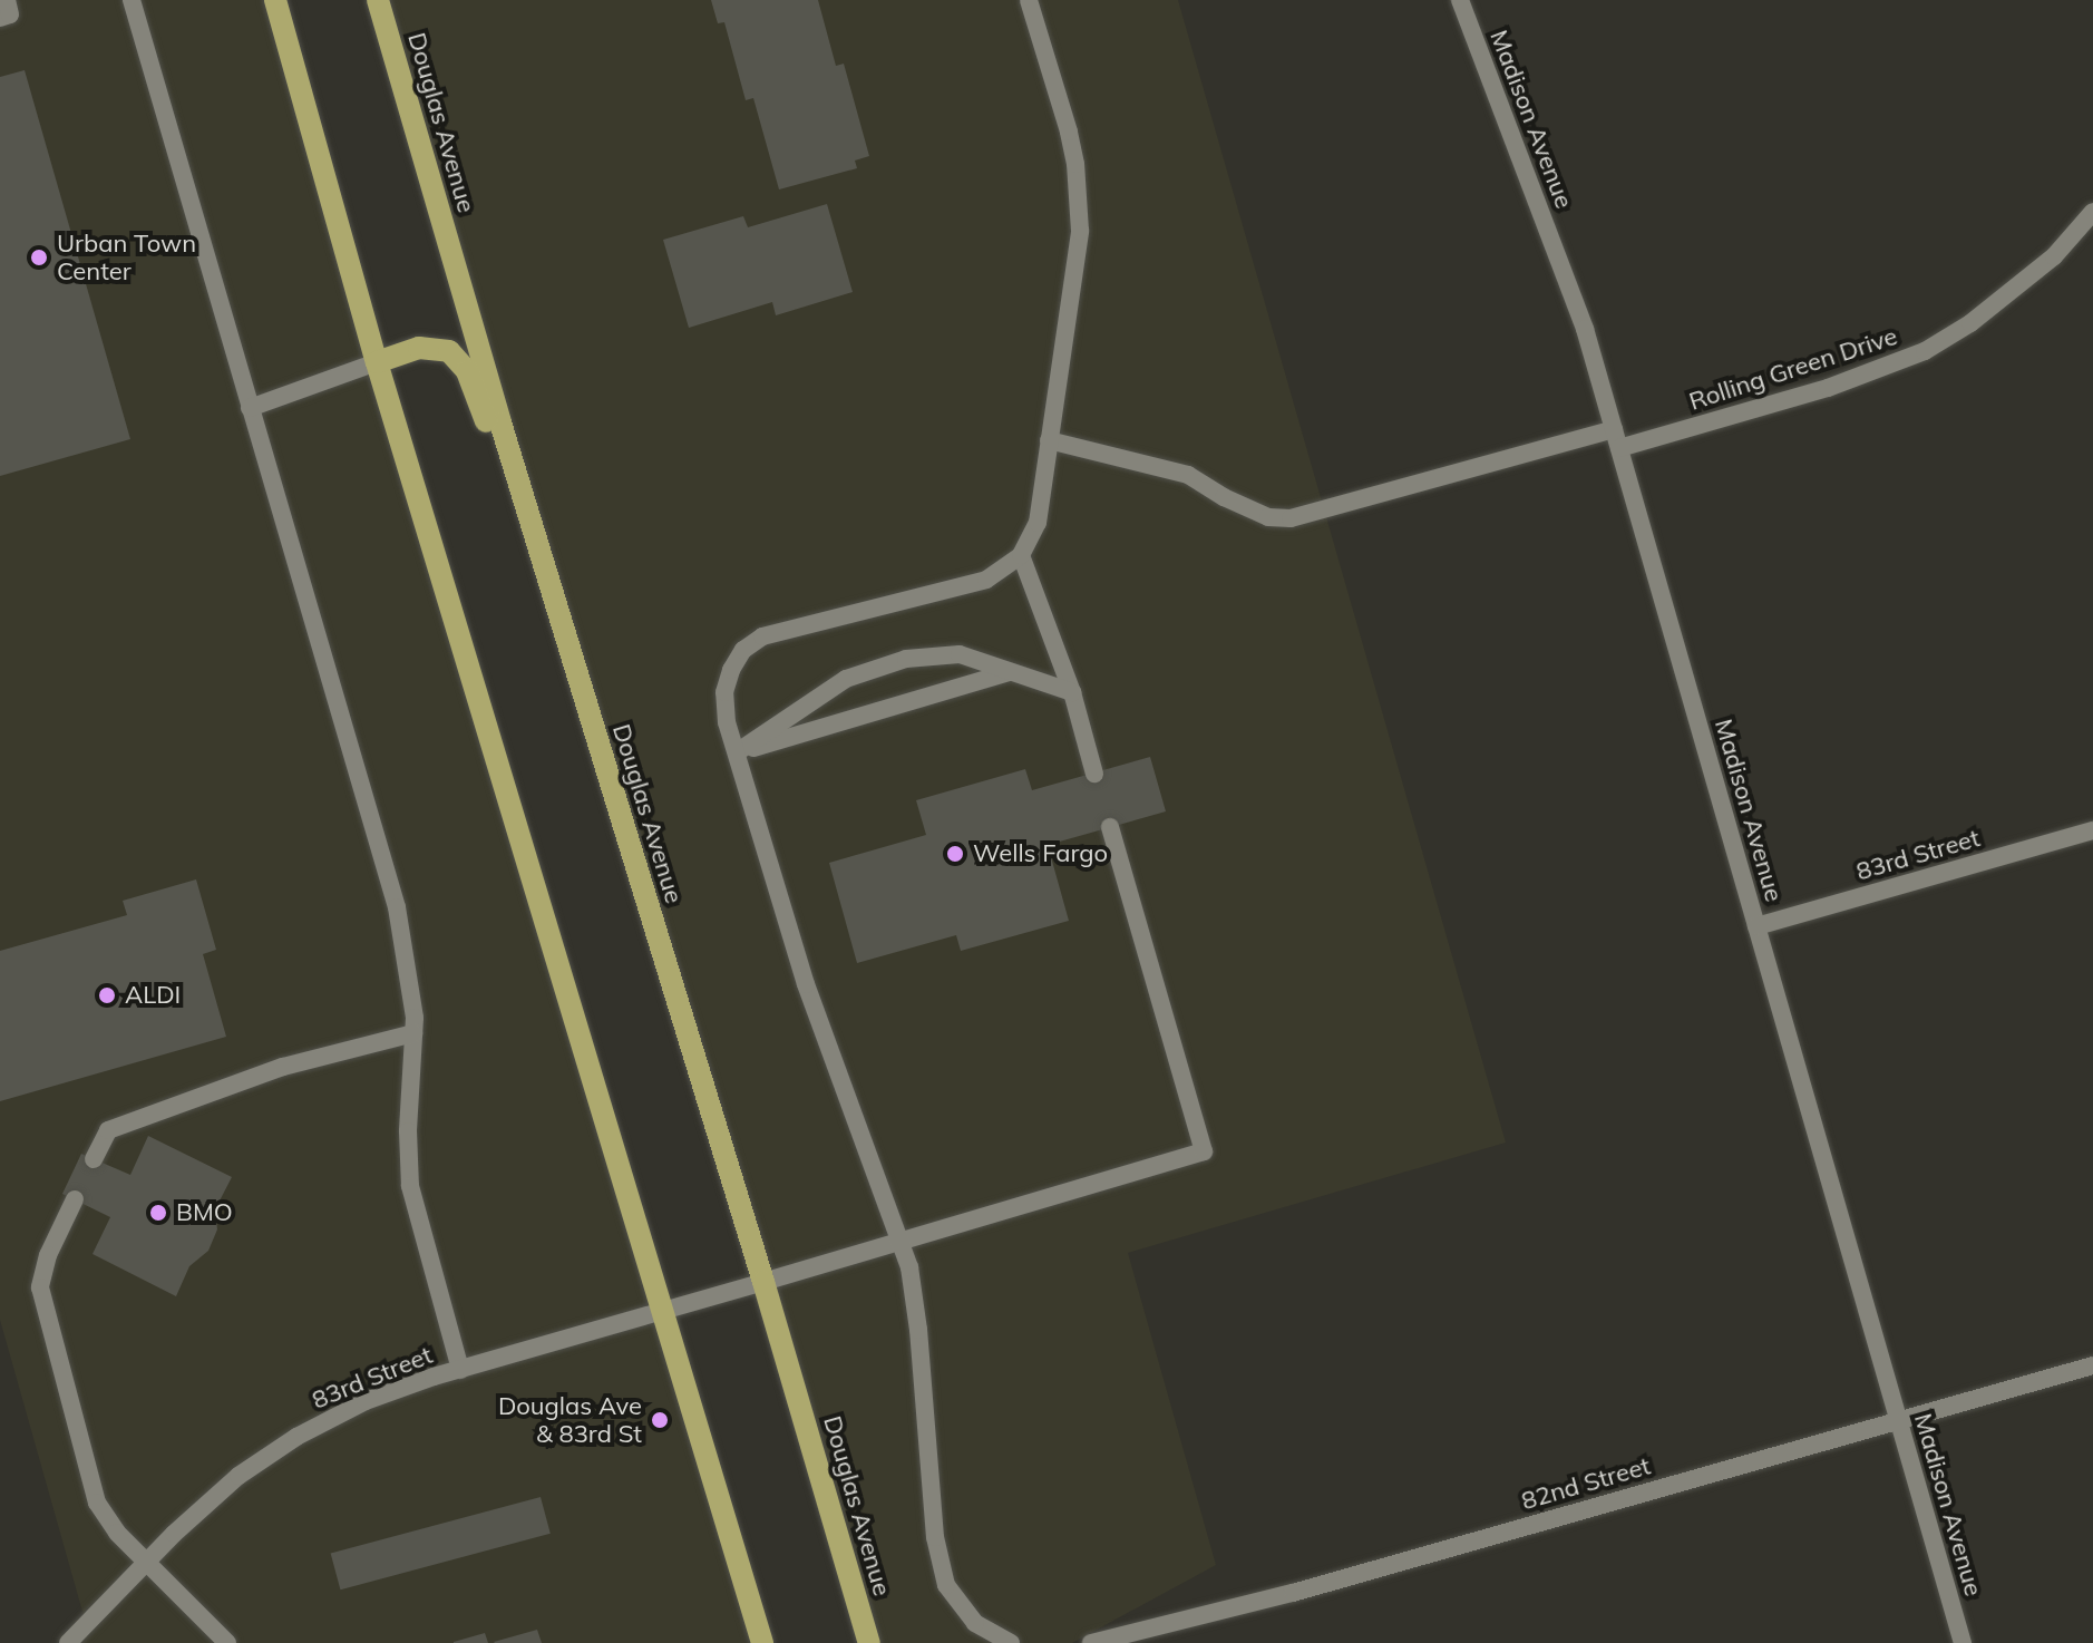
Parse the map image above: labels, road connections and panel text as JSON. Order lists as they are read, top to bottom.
{
  "streets": {
    "main road": ["Douglas Avenue"],
    "street": [
      "Madison Avenue",
      "Rolling Green Drive",
      "83rd Street",
      "82nd Street"
    ]
  },
  "crossings": [
    ["Madison Avenue", "Rolling Green Drive"],
    ["Madison Avenue", "83rd Street"],
    ["Madison Avenue", "82nd Street"],
    ["Douglas Avenue", "83rd Street"]
  ],
  "places": [
    "Urban Town Center",
    "Wells Fargo",
    "ALDI",
    "BMO",
    "Douglas Ave & 83rd St"
  ]
}
